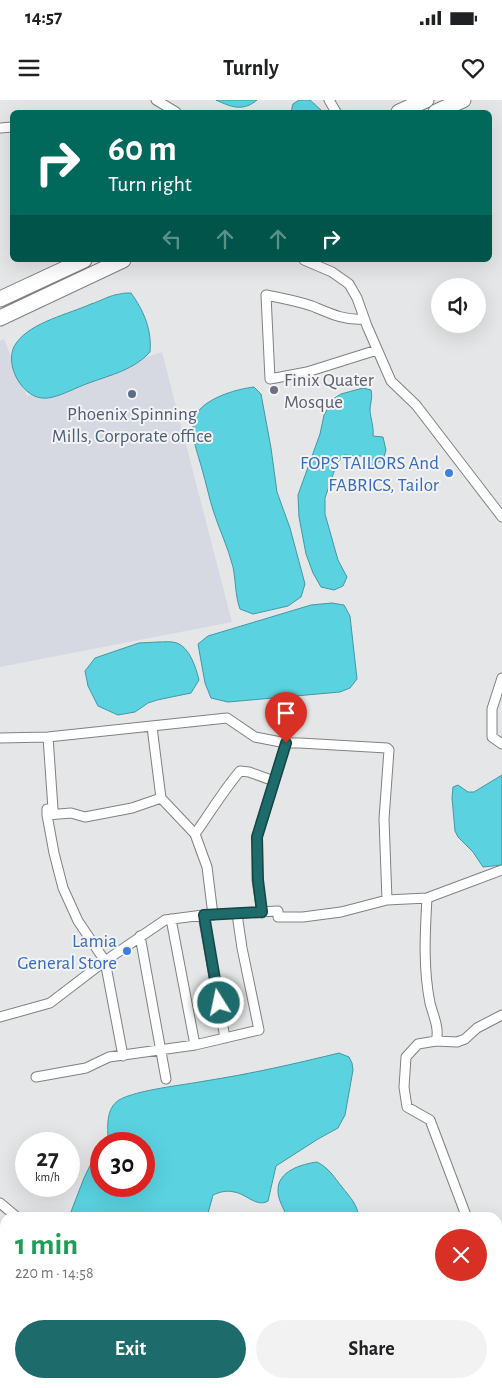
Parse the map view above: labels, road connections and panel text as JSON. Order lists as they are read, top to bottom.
{
  "places": [
    "Finix Quater Mosque",
    "Phoenix Spinning Mills, Corporate office",
    "FOPS TAILORS And FABRICS, Tailor",
    "Lamia General Store"
  ],
  "page": {
    "status": "14:57",
    "header": "Turnly",
    "turn": ["60 m", "Turn right"],
    "speed": "27 km/h",
    "limit": "30",
    "heading": ["1 min", "220 m · 14:58"],
    "buttons": ["Exit", "Share"]
  }
}
